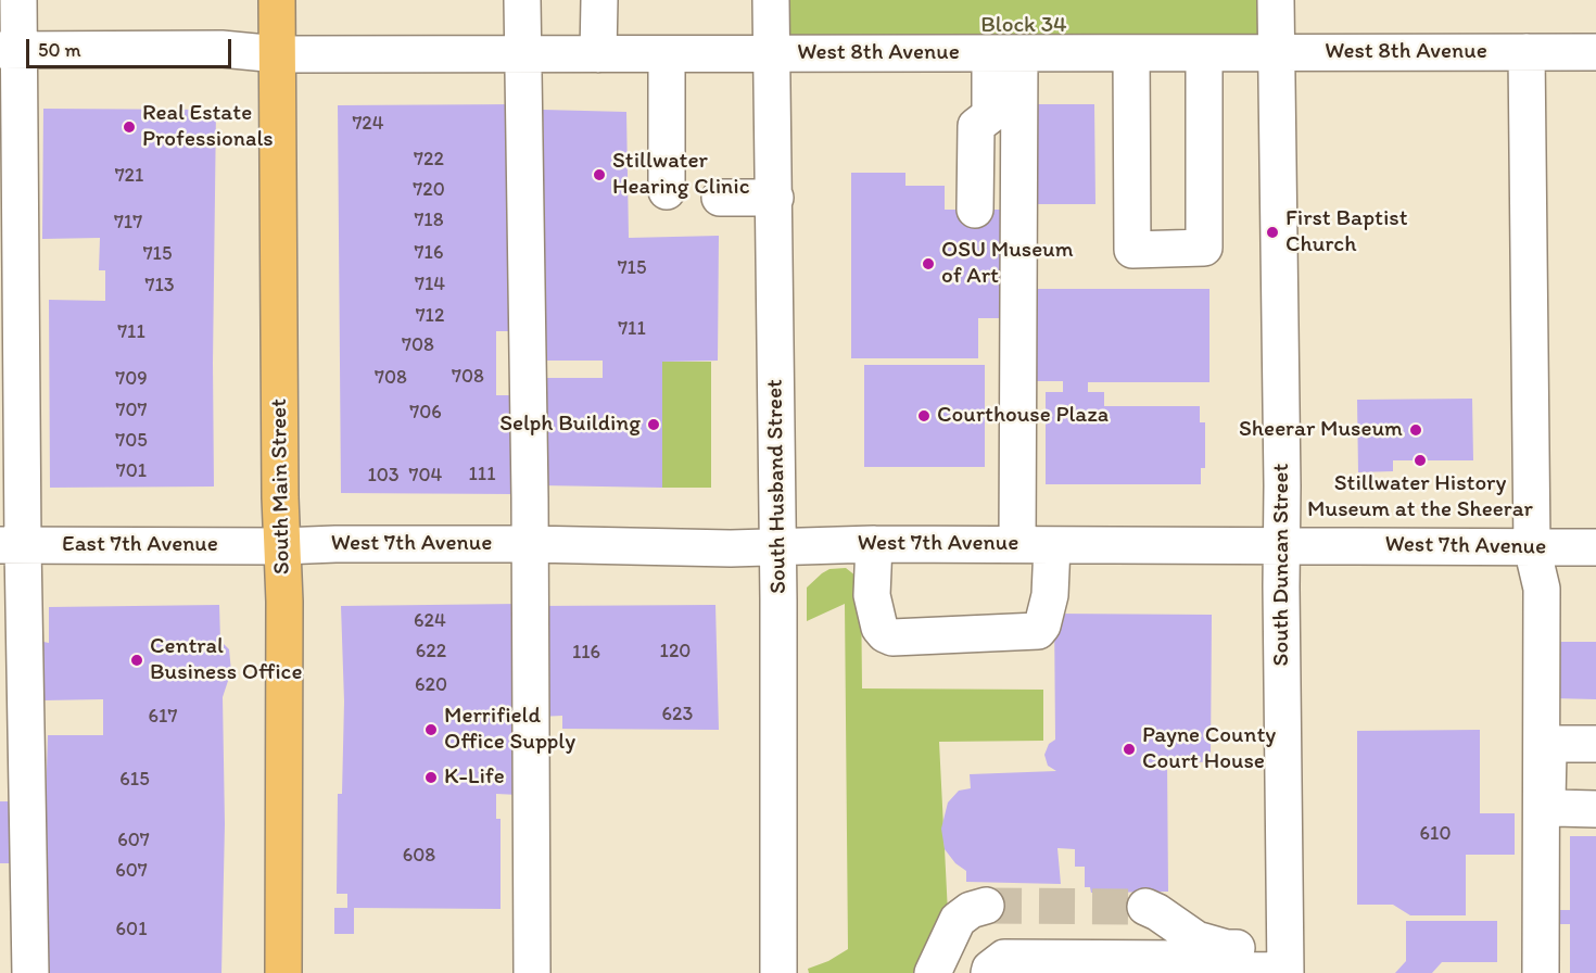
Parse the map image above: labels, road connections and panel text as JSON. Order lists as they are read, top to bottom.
{
  "streets": {
    "main road": ["South Main Street"],
    "street": [
      "West 8th Avenue",
      "South Husband Street",
      "West 7th Avenue",
      "East 7th Avenue",
      "South Duncan Street"
    ]
  },
  "crossings": [
    ["West 8th Avenue", "South Main Street"],
    ["West 8th Avenue", "South Husband Street"],
    ["West 8th Avenue", "South Duncan Street"],
    ["South Main Street", "West 7th Avenue"],
    ["South Main Street", "East 7th Avenue"],
    ["South Husband Street", "West 7th Avenue"],
    ["West 7th Avenue", "East 7th Avenue"],
    ["West 7th Avenue", "South Duncan Street"]
  ],
  "parks": ["Block 34"],
  "places": [
    "Real Estate Professionals",
    "Stillwater Hearing Clinic",
    "First Baptist Church",
    "OSU Museum of Art",
    "Courthouse Plaza",
    "Selph Building",
    "Sheerar Museum",
    "Stillwater History Museum at the Sheerar",
    "Central Business Office",
    "Merrifield Office Supply",
    "Payne County Court House",
    "K-Life"
  ],
  "house_numbers": [
    "724",
    "722",
    "721",
    "720",
    "718",
    "717",
    "716",
    "715",
    "715",
    "714",
    "713",
    "712",
    "711",
    "711",
    "708",
    "708",
    "708",
    "709",
    "707",
    "706",
    "705",
    "701",
    "111",
    "103",
    "704",
    "624",
    "622",
    "120",
    "116",
    "620",
    "623",
    "617",
    "615",
    "610",
    "607",
    "608",
    "607",
    "601"
  ],
  "scale_bar": "50 m"
}
